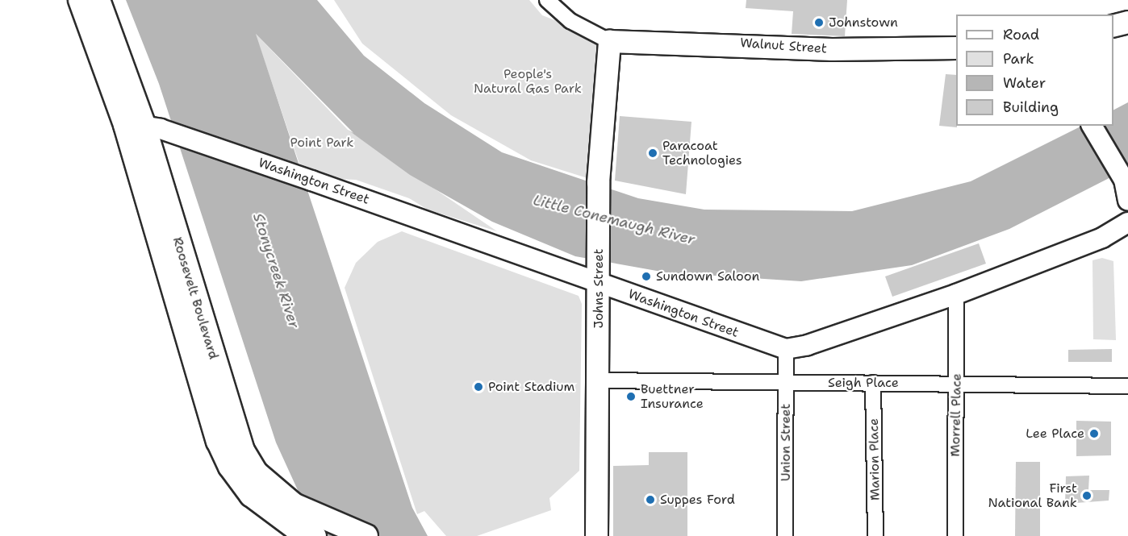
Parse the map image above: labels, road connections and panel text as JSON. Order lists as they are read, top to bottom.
{
  "streets": {
    "highway": ["Roosevelt Boulevard"],
    "main road": ["Walnut Street", "Washington Street", "Johns Street"],
    "street": [
      "Seigh Place",
      "Morrell Place",
      "Union Street",
      "Marion Place"
    ]
  },
  "crossings": [
    ["Walnut Street", "Johns Street"],
    ["Washington Street", "Johns Street"],
    ["Washington Street", "Roosevelt Boulevard"],
    ["Washington Street", "Union Street"],
    ["Johns Street", "Seigh Place"],
    ["Seigh Place", "Morrell Place"],
    ["Seigh Place", "Union Street"],
    ["Seigh Place", "Marion Place"]
  ],
  "water": ["Little Conemaugh River", "Stonycreek River"],
  "parks": ["People's Natural Gas Park", "Point Park"],
  "places": [
    "Johnstown",
    "Paracoat Technologies",
    "Sundown Saloon",
    "Point Stadium",
    "Buettner Insurance",
    "Lee Place",
    "First National Bank",
    "Suppes Ford"
  ],
  "legend": [
    "Road",
    "Park",
    "Water",
    "Building"
  ]
}
